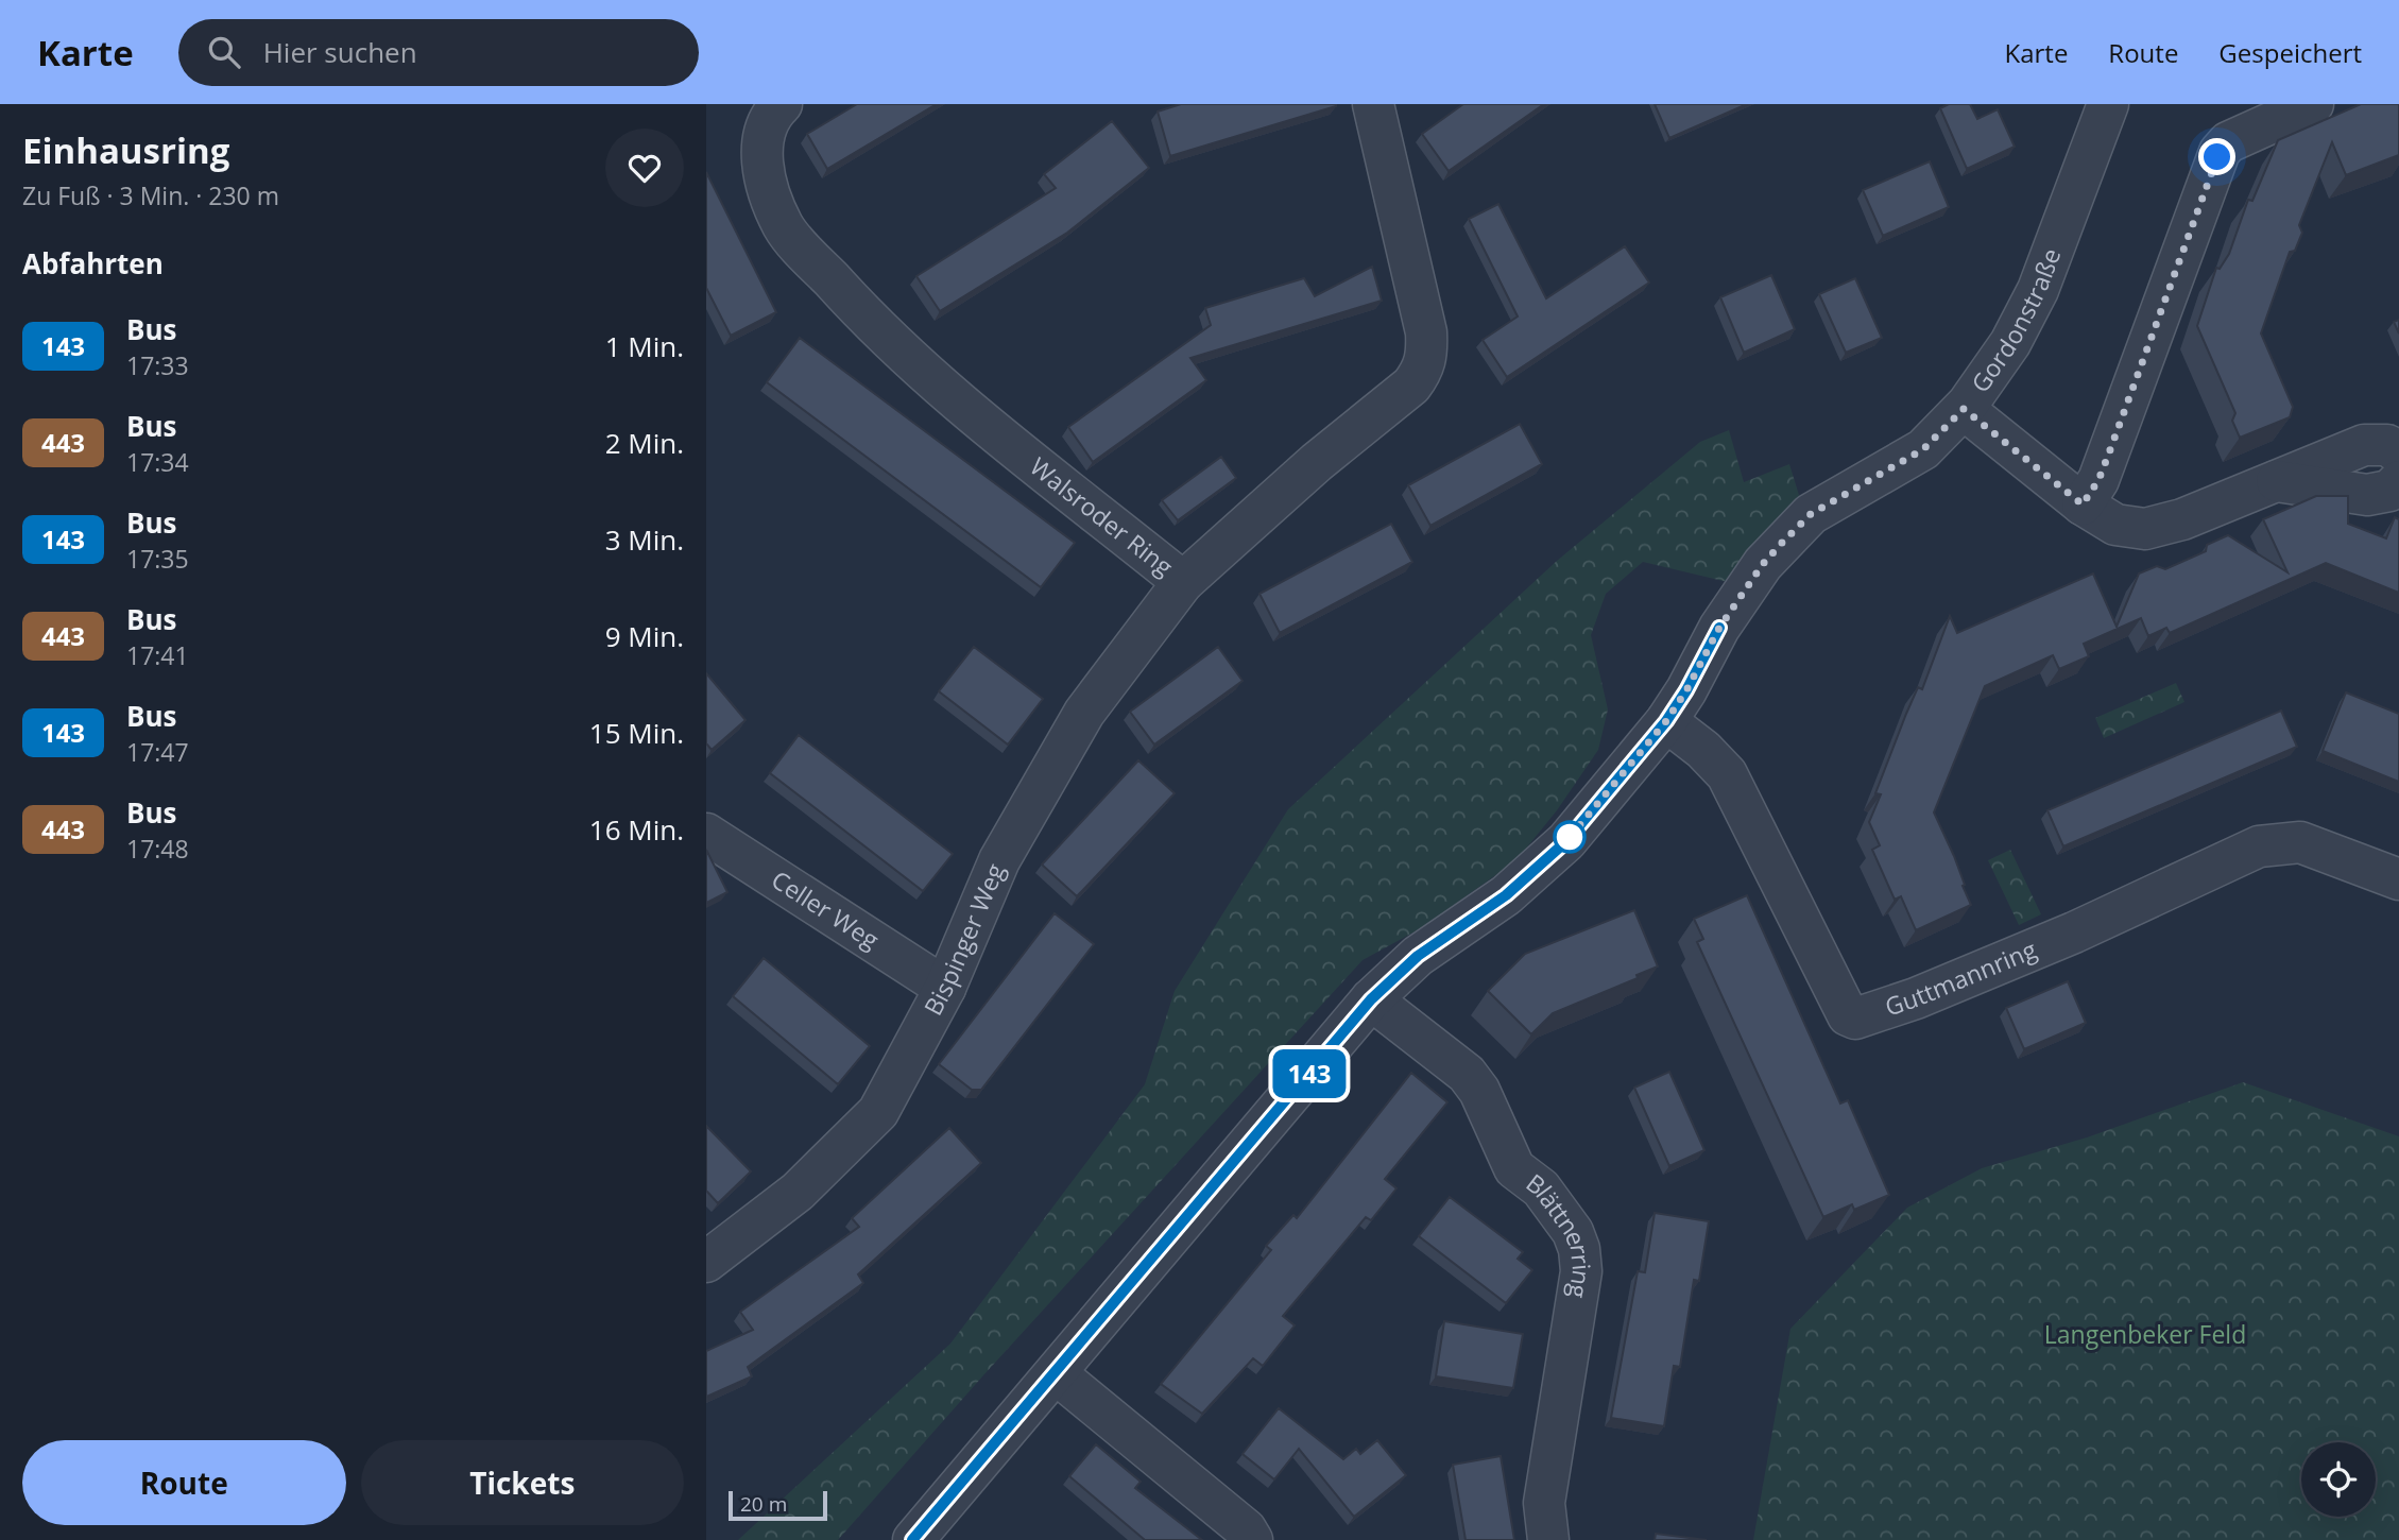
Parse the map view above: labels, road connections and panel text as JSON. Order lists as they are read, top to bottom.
{
  "streets": {
    "street": [
      "Gordonstraße",
      "Walsroder Ring",
      "Celler Weg",
      "Bispinger Weg",
      "Guttmannring",
      "Blättnerring"
    ]
  },
  "crossings": [
    ["Gordonstraße", "Guttmannring"],
    ["Gordonstraße", "Blättnerring"],
    ["Walsroder Ring", "Bispinger Weg"],
    ["Celler Weg", "Bispinger Weg"]
  ],
  "parks": ["Langenbeker Feld"],
  "lines": ["bus line 143"],
  "scale_bar": "20 m",
  "page": {
    "header": "Karte",
    "search": "Hier suchen",
    "nav": ["Karte", "Route", "Gespeichert"],
    "heading": [
      ["Einhausring", "Zu Fuß · 3 Min. · 230 m"],
      "Abfahrten"
    ],
    "on_map": "143",
    "list": [
      {
        "mark": "143",
        "name": "Bus",
        "note": "17:33",
        "value": "1 Min."
      },
      {
        "mark": "443",
        "name": "Bus",
        "note": "17:34",
        "value": "2 Min."
      },
      {
        "mark": "143",
        "name": "Bus",
        "note": "17:35",
        "value": "3 Min."
      },
      {
        "mark": "443",
        "name": "Bus",
        "note": "17:41",
        "value": "9 Min."
      },
      {
        "mark": "143",
        "name": "Bus",
        "note": "17:47",
        "value": "15 Min."
      },
      {
        "mark": "443",
        "name": "Bus",
        "note": "17:48",
        "value": "16 Min."
      }
    ],
    "buttons": ["Route", "Tickets"],
    "scale": "20 m"
  }
}
